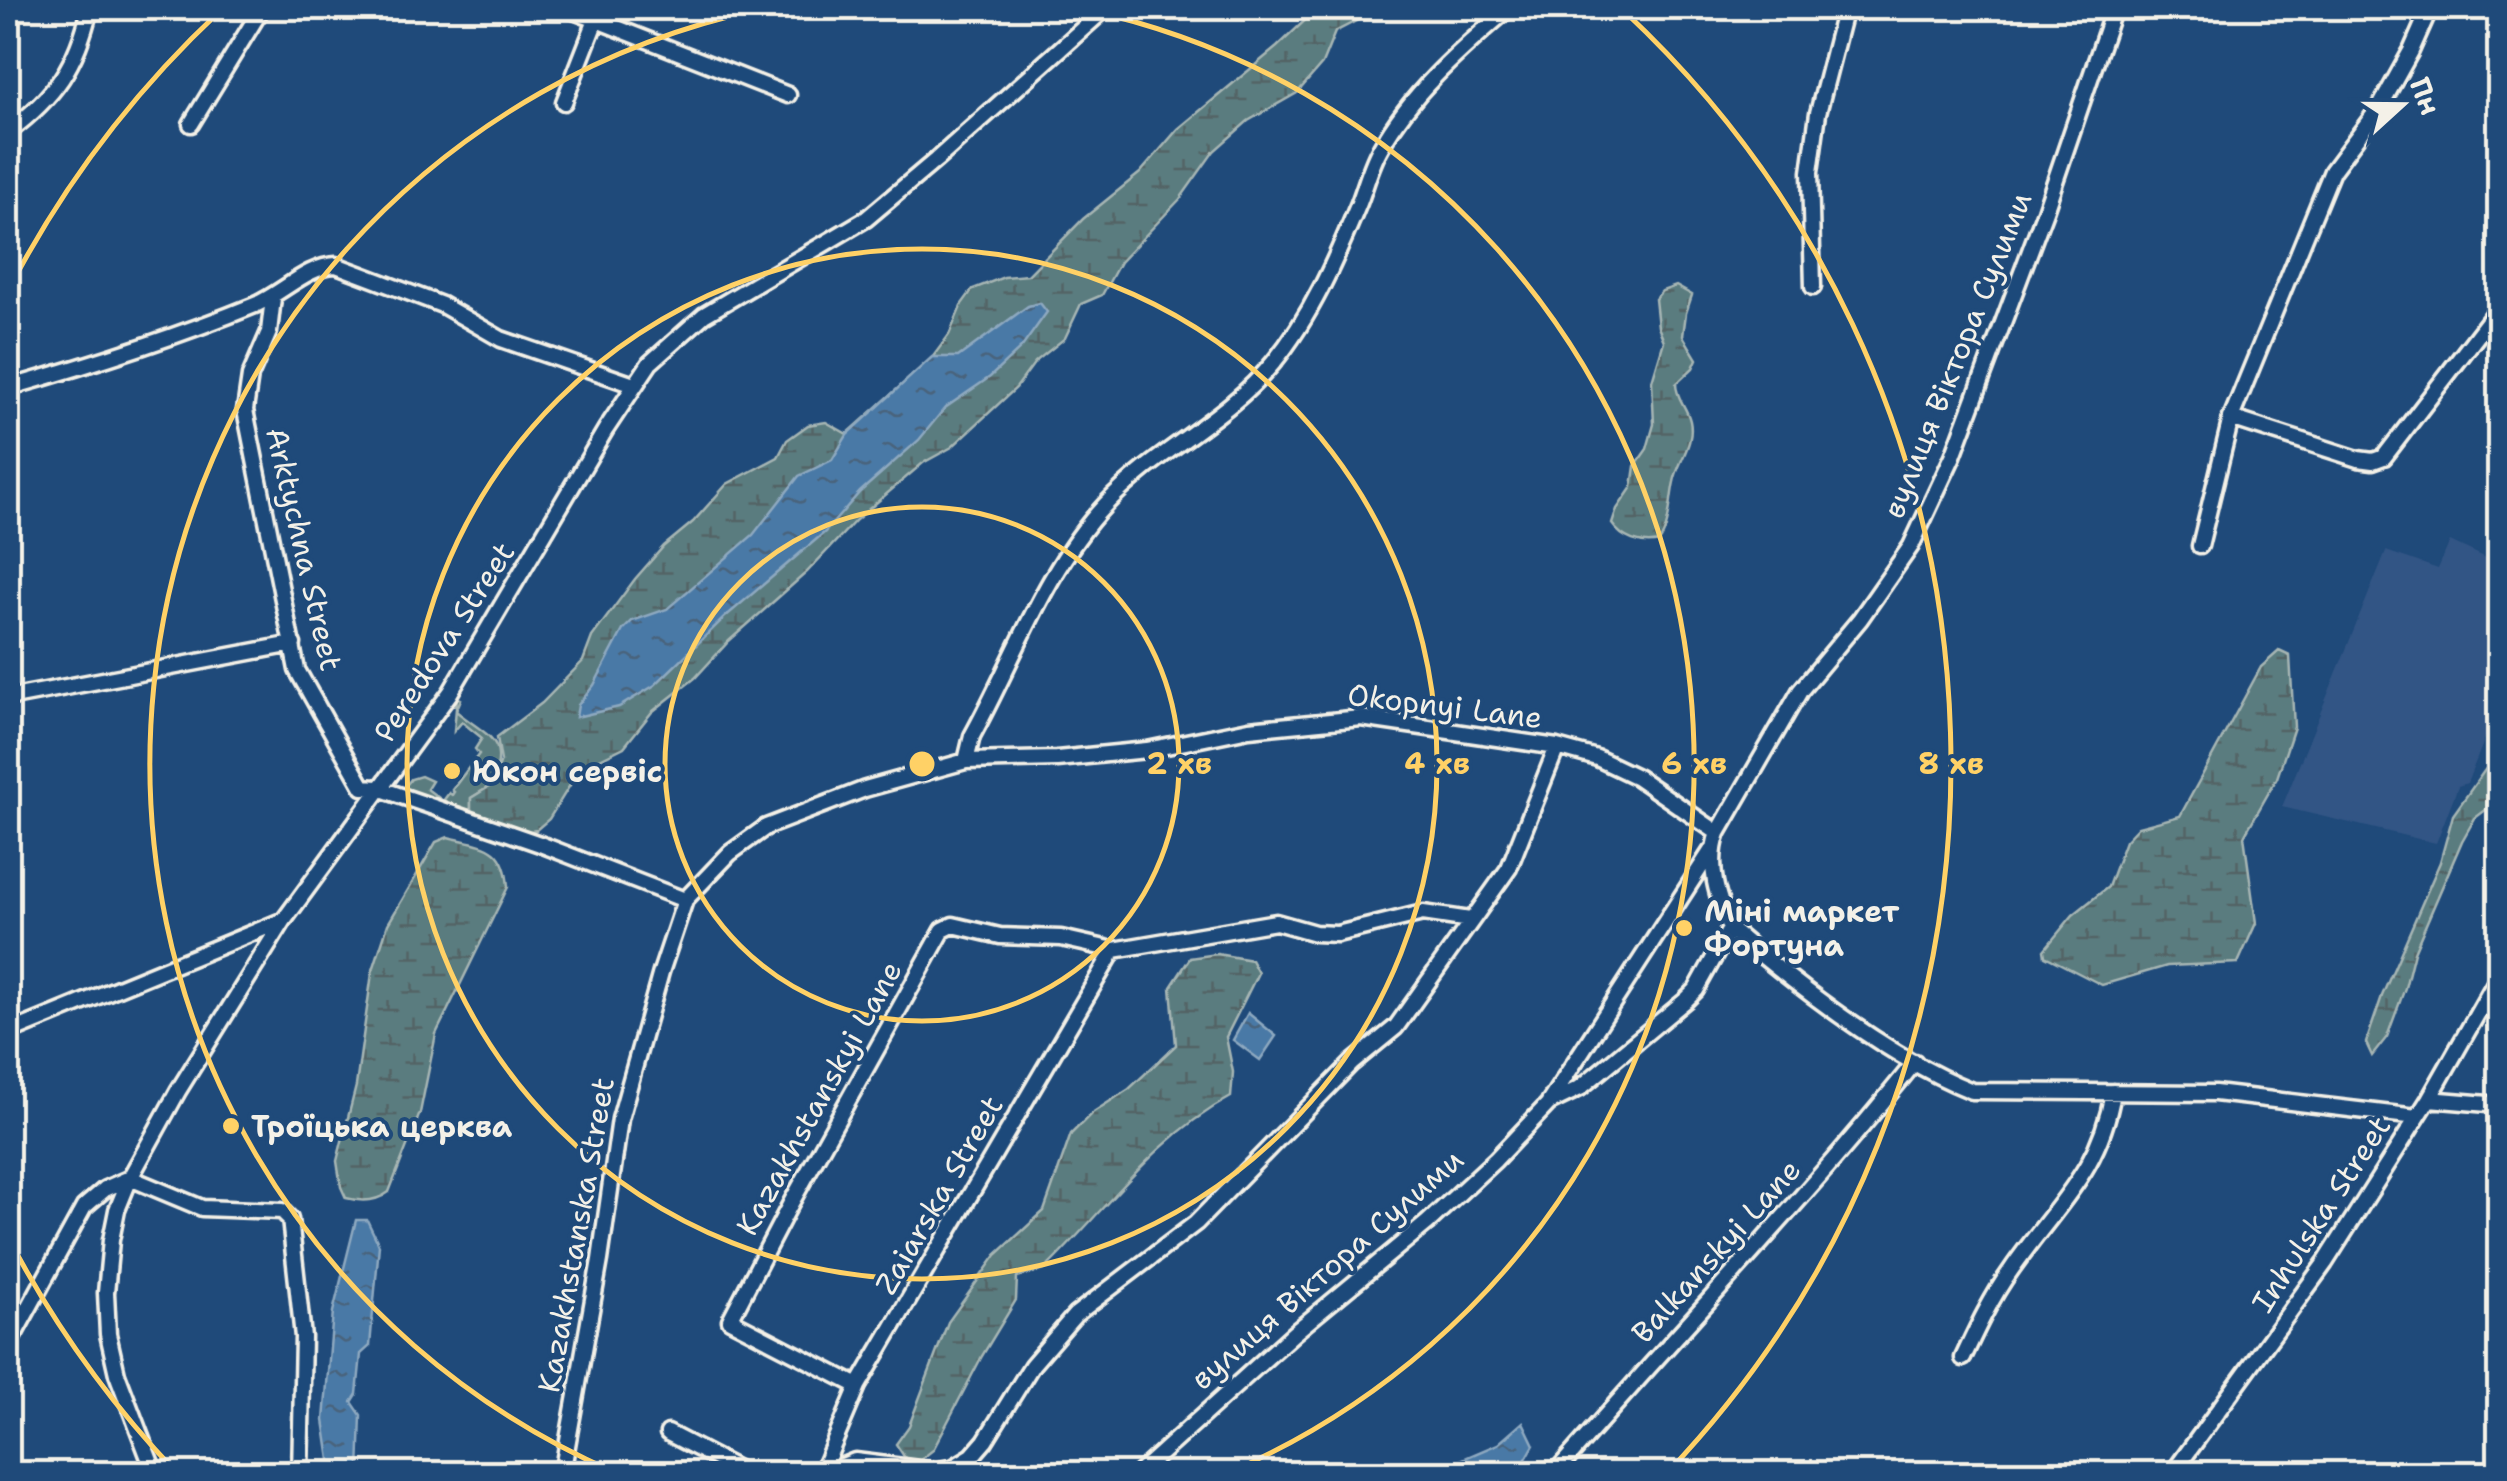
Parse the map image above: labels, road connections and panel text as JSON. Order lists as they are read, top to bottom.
{
  "streets": {
    "street": [
      "вулиця Віктора Сулими",
      "Arktychna Street",
      "Peredova Street",
      "Okopnyi Lane",
      "Kazakhstanskyi Lane",
      "Zaiarska Street",
      "Inhulska Street",
      "Kazakhstanska Street",
      "Balkanskyi Lane"
    ]
  },
  "crossings": [
    ["вулиця Віктора Сулими", "Okopnyi Lane"],
    ["Arktychna Street", "Peredova Street"],
    ["Okopnyi Lane", "Kazakhstanska Street"],
    ["Kazakhstanskyi Lane", "Zaiarska Street"]
  ],
  "places": ["Юкон сервіс", "Міні маркет Фортуна", "Троїцька церква"],
  "north": "right",
  "rings": [
    "2 хв",
    "4 хв",
    "6 хв",
    "8 хв"
  ]
}
